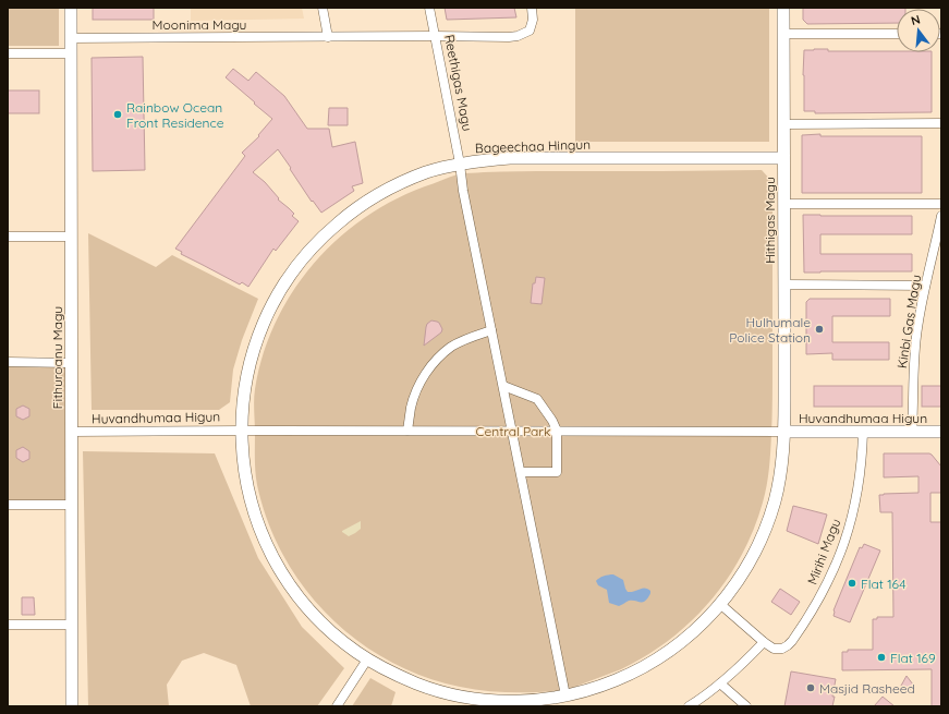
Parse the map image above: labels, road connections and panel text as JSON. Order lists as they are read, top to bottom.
{
  "streets": {
    "street": [
      "Moonima Magu",
      "Reethigas Magu",
      "Bageechaa Hingun",
      "Hithigas Magu",
      "Kinbi Gas Magu",
      "Fithuroanu Magu",
      "Huvandhumaa Higun",
      "Mirihi Magu"
    ]
  },
  "crossings": [
    ["Moonima Magu", "Reethigas Magu"],
    ["Moonima Magu", "Fithuroanu Magu"],
    ["Reethigas Magu", "Bageechaa Hingun"],
    ["Reethigas Magu", "Huvandhumaa Higun"],
    ["Bageechaa Hingun", "Hithigas Magu"],
    ["Bageechaa Hingun", "Huvandhumaa Higun"],
    ["Bageechaa Hingun", "Mirihi Magu"],
    ["Hithigas Magu", "Huvandhumaa Higun"],
    ["Kinbi Gas Magu", "Huvandhumaa Higun"],
    ["Fithuroanu Magu", "Huvandhumaa Higun"],
    ["Huvandhumaa Higun", "Mirihi Magu"]
  ],
  "parks": ["Central Park"],
  "places": [
    "Rainbow Ocean Front Residence",
    "Hulhumale Police Station",
    "Flat 164",
    "Flat 169",
    "Masjid Rasheed"
  ],
  "north": "top"
}
